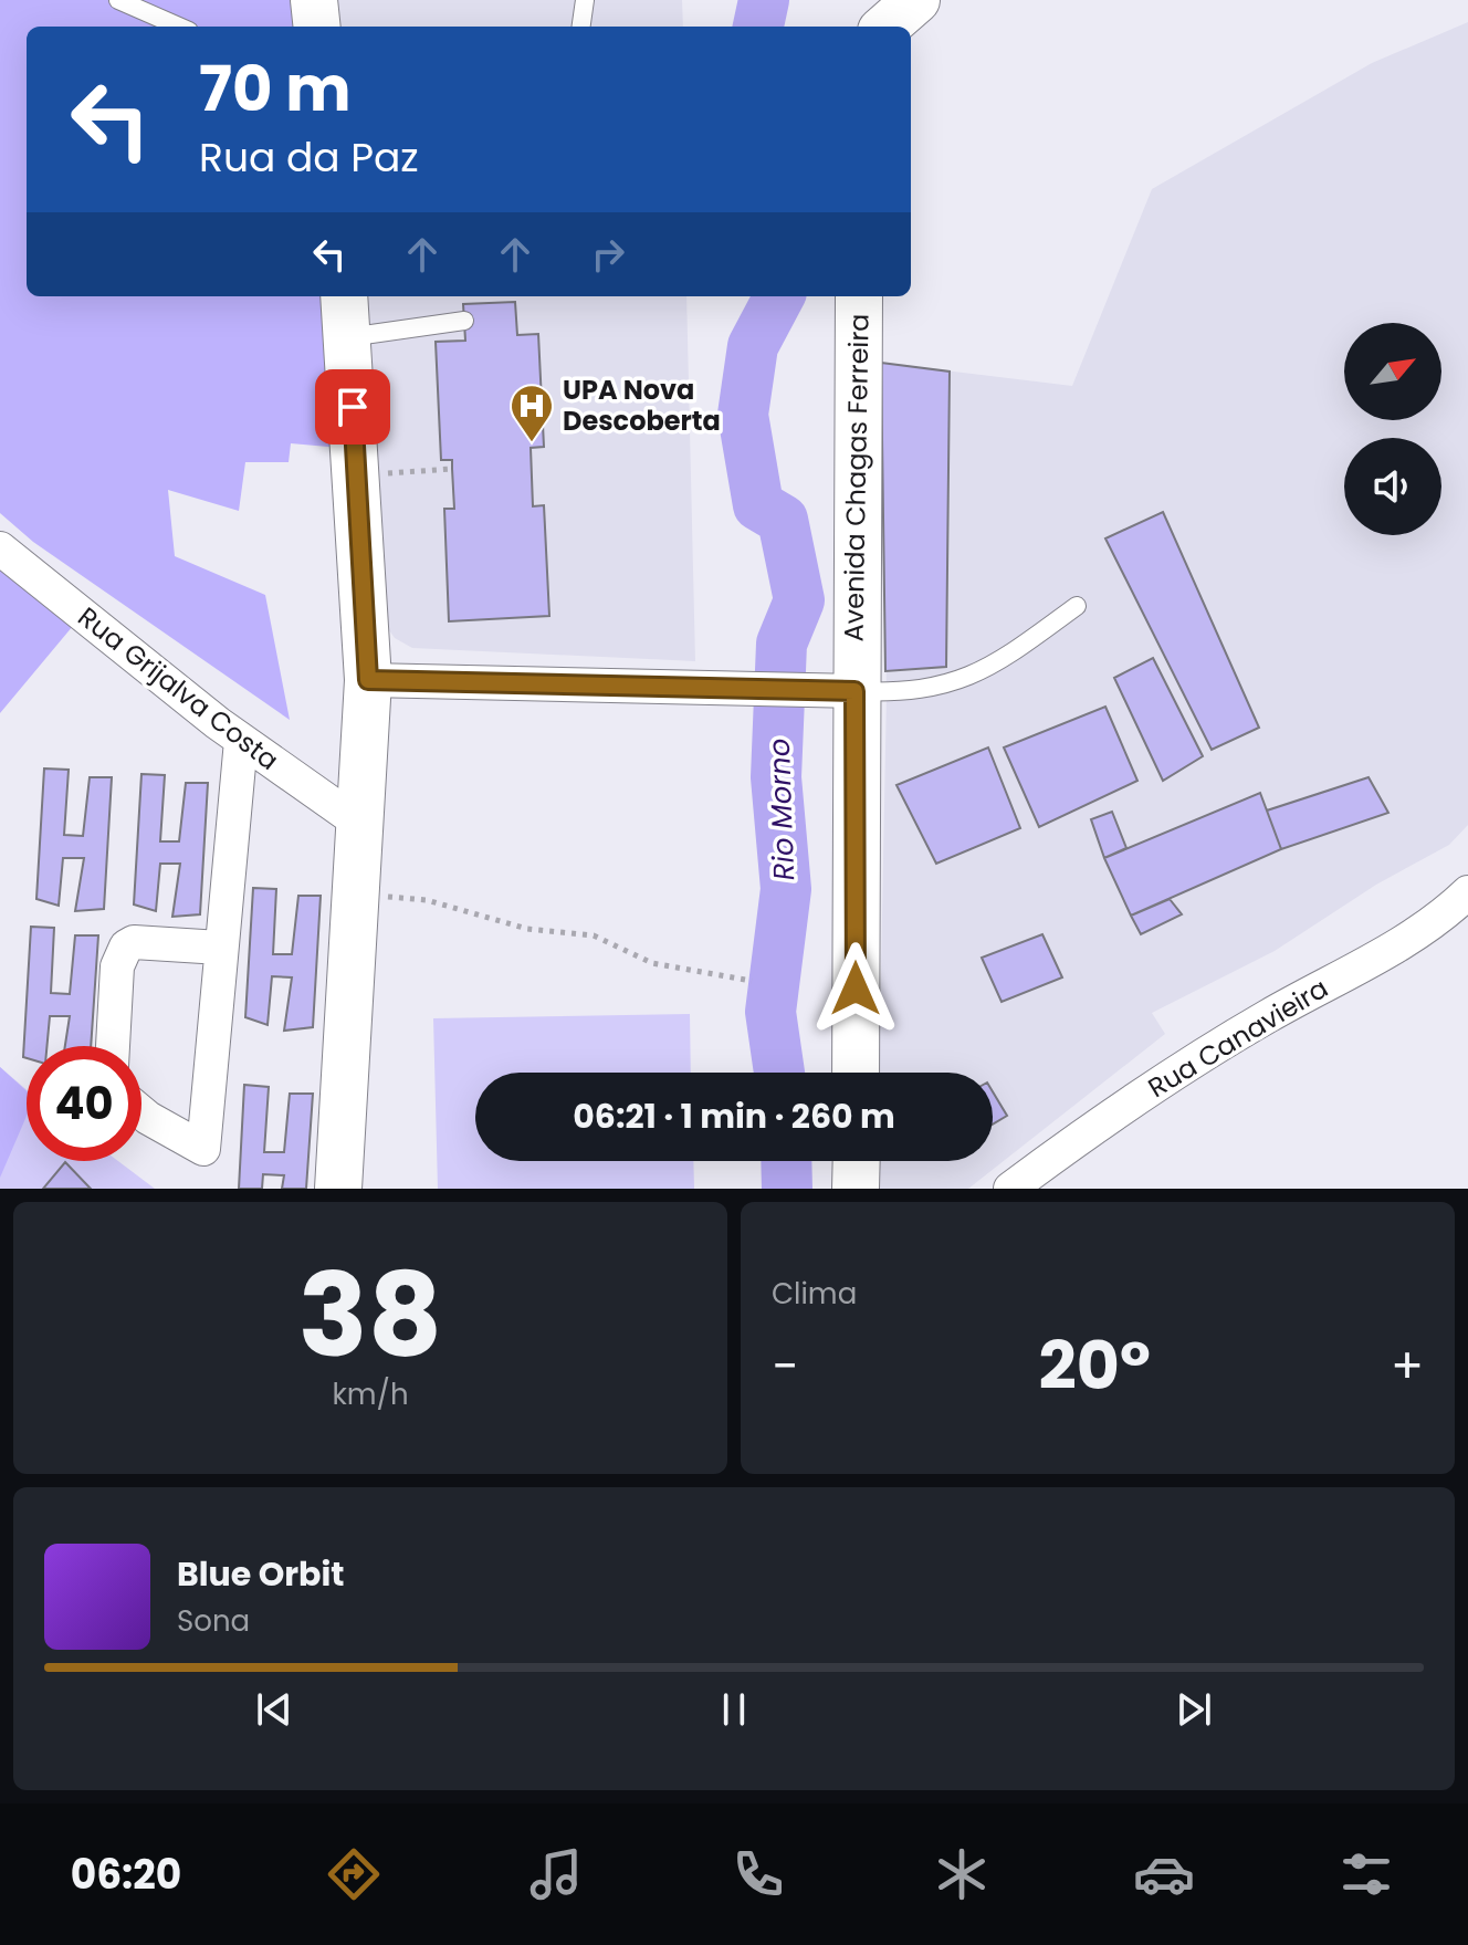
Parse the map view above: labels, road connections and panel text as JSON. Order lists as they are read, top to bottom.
{
  "streets": {
    "main road": ["Avenida Chagas Ferreira"],
    "street": ["Rua Grijalva Costa", "Rua Canavieira"]
  },
  "water": ["Rio Morno"],
  "places": {
    "hospital": ["UPA Nova Descoberta"]
  },
  "north": "top right",
  "page": {
    "turn": ["70 m", "Rua da Paz"],
    "limit": "40",
    "trip": "06:21 · 1 min · 260 m",
    "tile": [
      ["38", "km/h"],
      "Clima"
    ],
    "heat": ["−", "20°", "+"],
    "song": ["Blue Orbit", "Sona"],
    "tabs": "06:20"
  }
}
